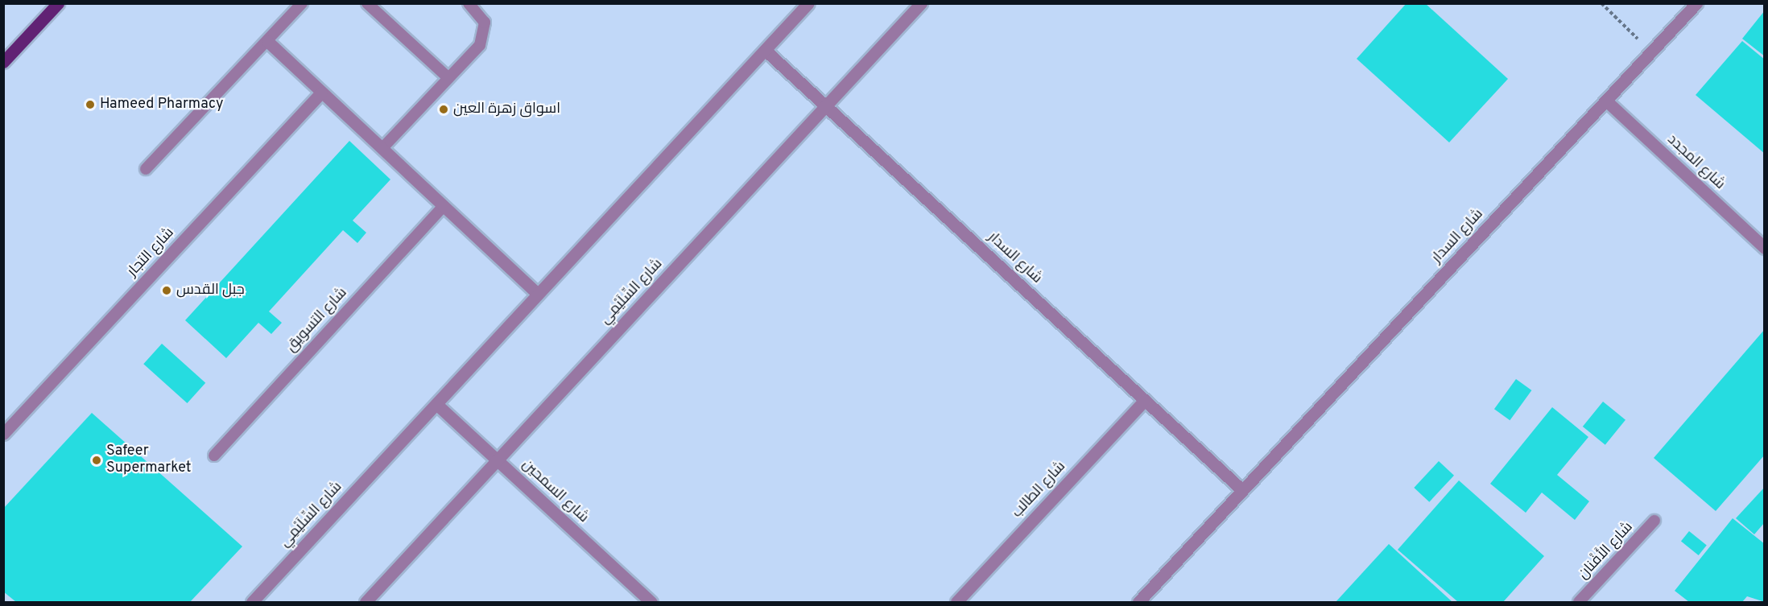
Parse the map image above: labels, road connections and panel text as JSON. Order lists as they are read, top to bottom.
{
  "streets": {
    "street": [
      "شارع المجدد",
      "شارع السدار",
      "شارع التجار",
      "شارع السِّلَيْمِي",
      "شارع الطالب",
      "شارع السمحين"
    ],
    "lane": ["شارع التسويق", "شارع الأَفْنان"]
  },
  "crossings": [
    ["شارع المجدد", "شارع السدار"],
    ["شارع السدار", "شارع السِّلَيْمِي"],
    ["شارع السدار", "شارع الطالب"],
    ["شارع السِّلَيْمِي", "شارع السمحين"]
  ],
  "places": [
    "Hameed Pharmacy",
    "اسواق زهرة العين",
    "جبل القدس",
    "Safeer Supermarket"
  ]
}
